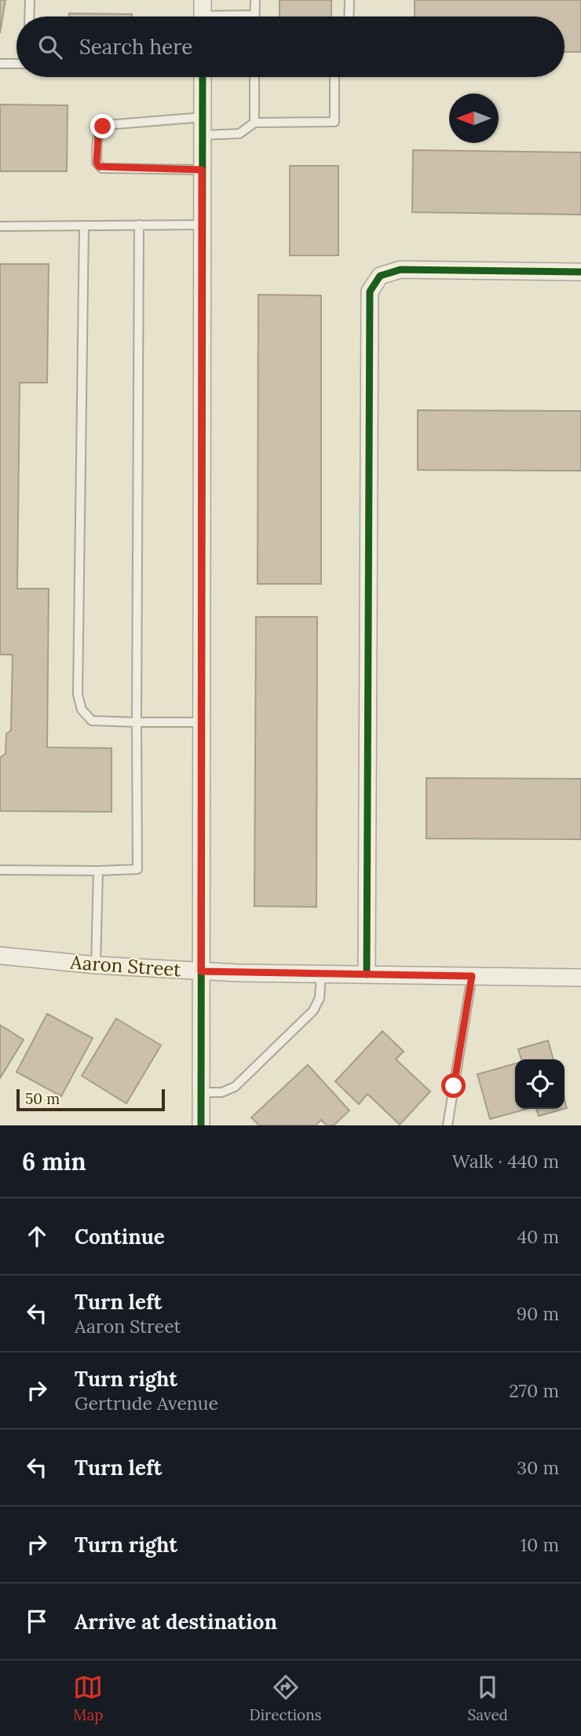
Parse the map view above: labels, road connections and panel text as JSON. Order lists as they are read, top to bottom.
{
  "streets": {
    "street": ["Aaron Street"]
  },
  "scale_bar": "50 m",
  "north": "left",
  "page": {
    "search": "Search here",
    "scale": "50 m",
    "heading": ["6 min", "Walk · 440 m"],
    "list": [
      ["Continue", "40 m"],
      ["Turn left", "Aaron Street", "90 m"],
      ["Turn right", "Gertrude Avenue", "270 m"],
      ["Turn left", "30 m"],
      ["Turn right", "10 m"],
      "Arrive at destination"
    ],
    "nav": ["Map", "Directions", "Saved"]
  }
}
